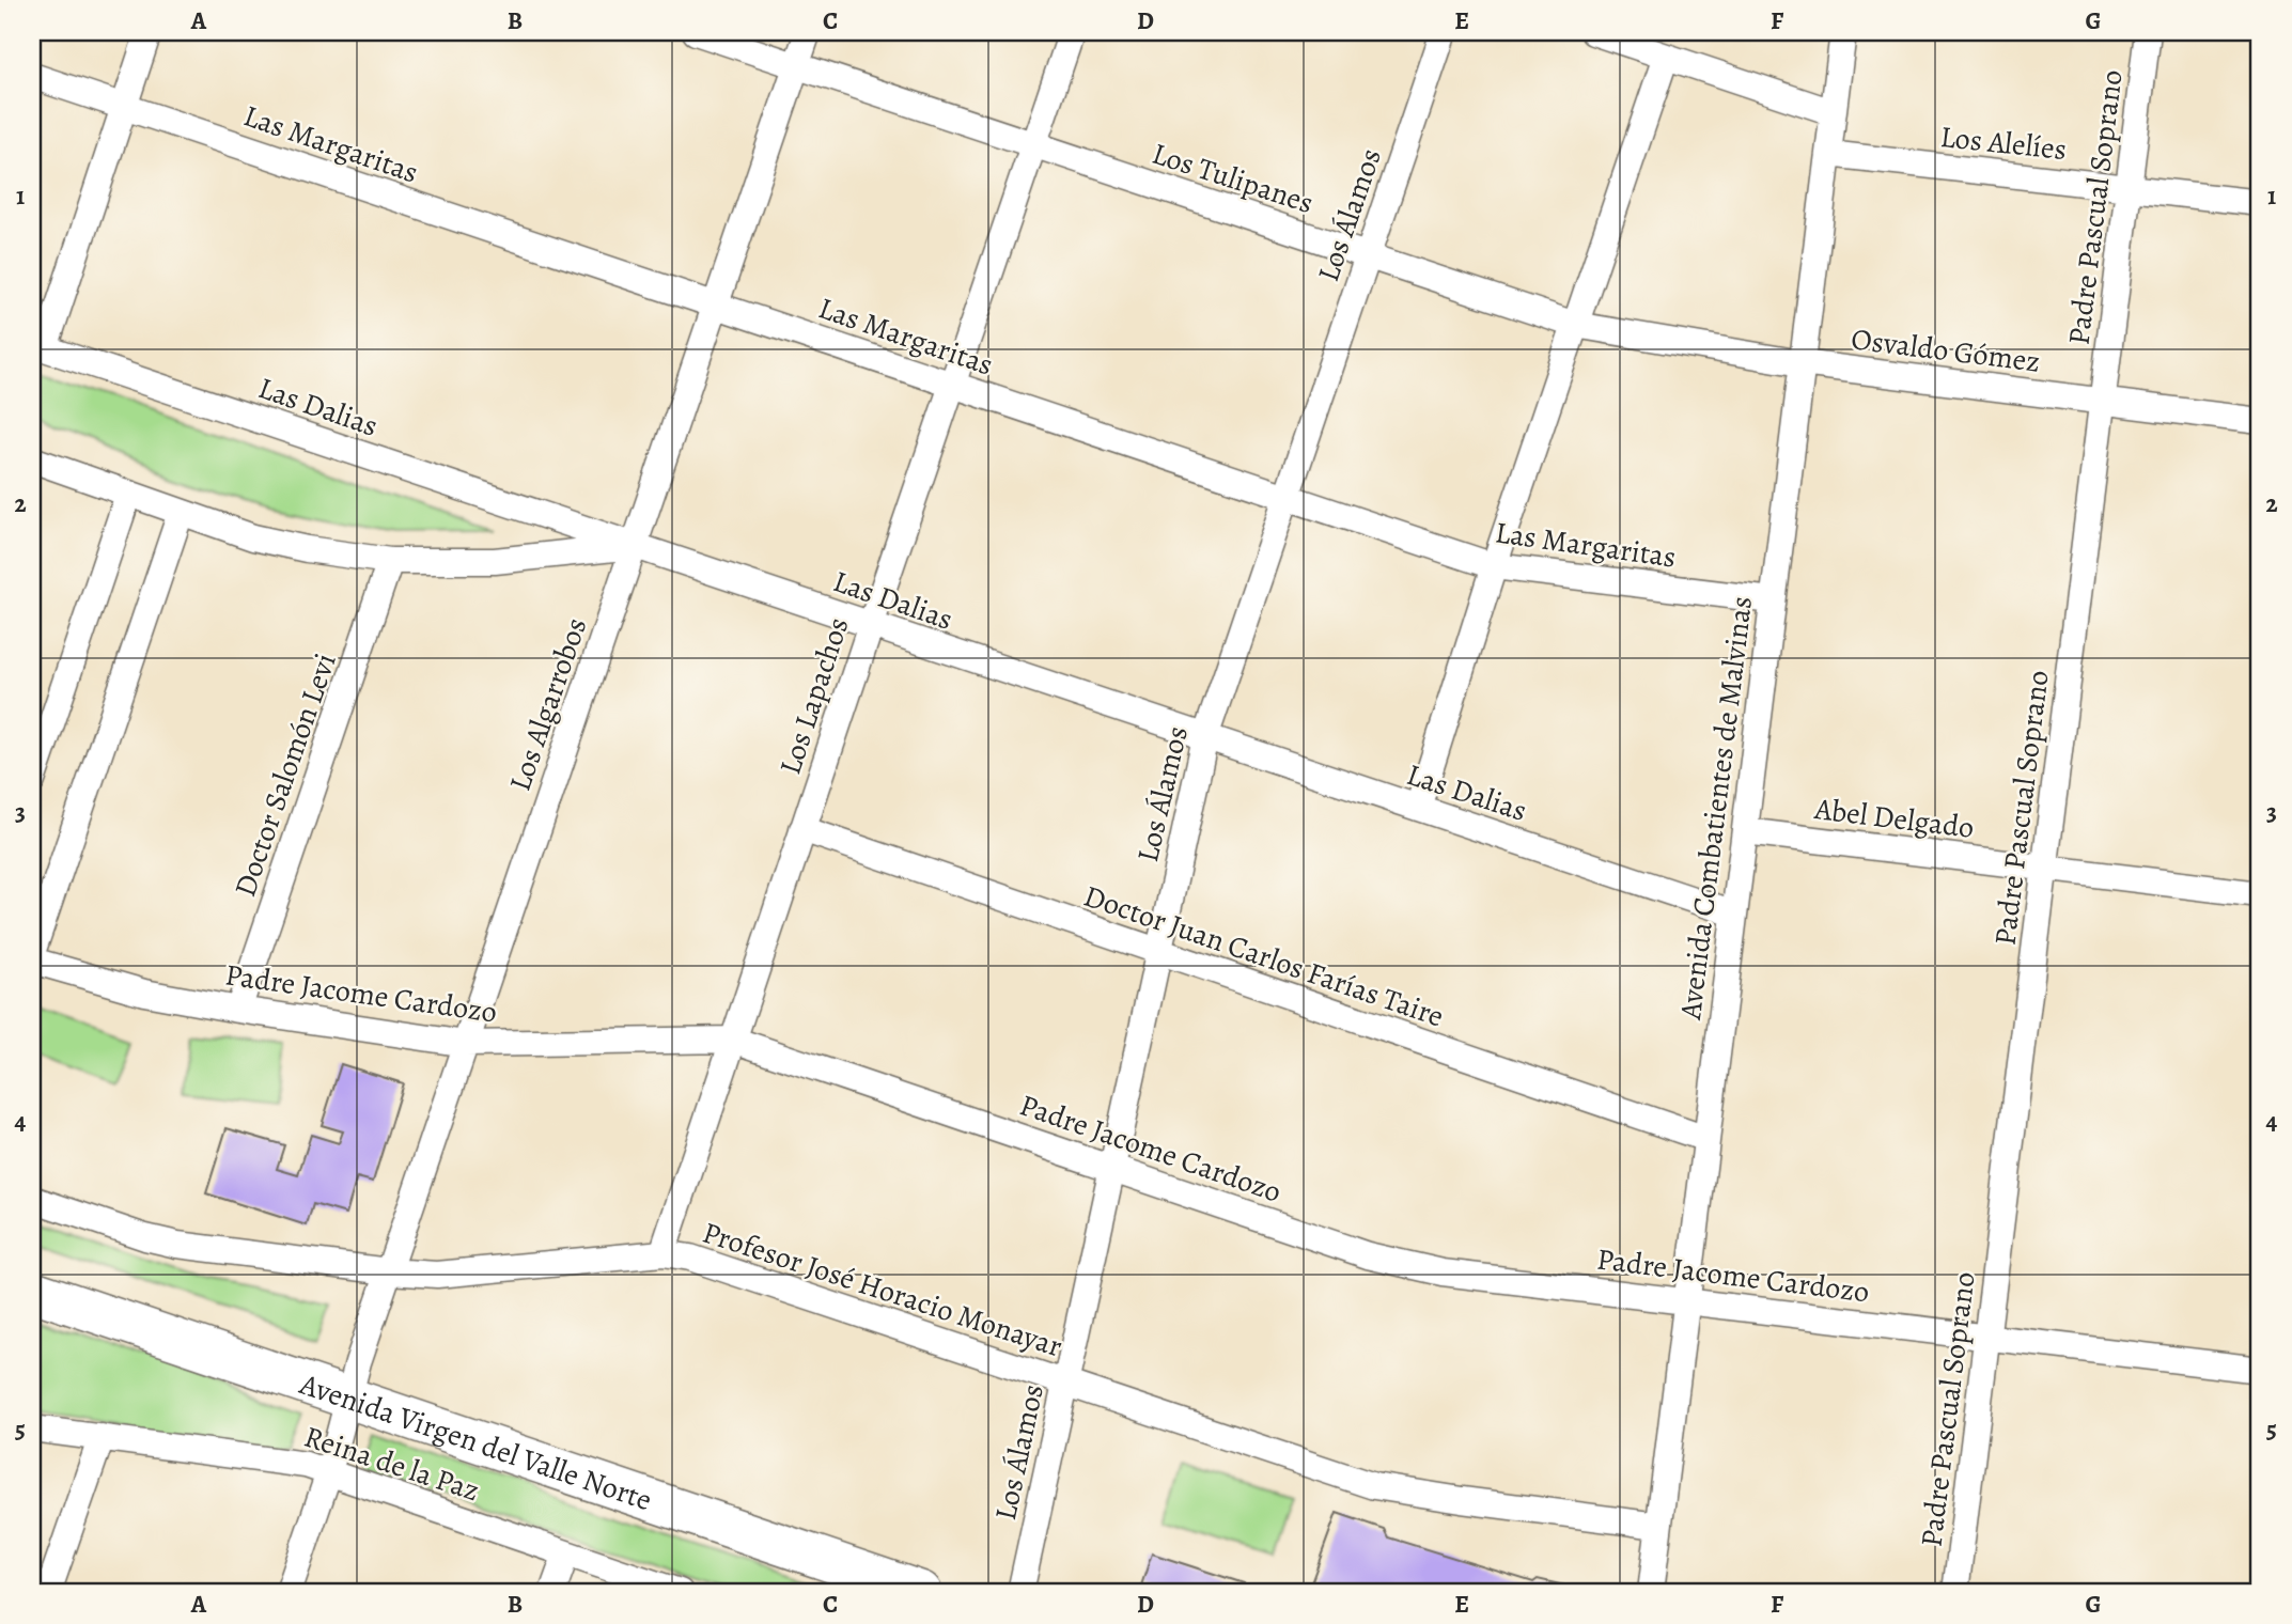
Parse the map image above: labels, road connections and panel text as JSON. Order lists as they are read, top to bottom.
{
  "streets": {
    "main road": ["Avenida Virgen del Valle Norte"],
    "street": [
      "Los Alelíes",
      "Las Margaritas",
      "Los Tulipanes",
      "Padre Pascual Soprano",
      "Los Álamos",
      "Osvaldo Gómez",
      "Las Dalias",
      "Los Lapachos",
      "Los Algarrobos",
      "Doctor Salomón Levi",
      "Avenida Combatientes de Malvinas",
      "Abel Delgado",
      "Doctor Juan Carlos Farías Taire",
      "Padre Jacome Cardozo",
      "Profesor José Horacio Monayar",
      "Reina de la Paz"
    ]
  },
  "crossings": [
    ["Los Alelíes", "Padre Pascual Soprano"],
    ["Los Alelíes", "Avenida Combatientes de Malvinas"],
    ["Las Margaritas", "Los Álamos"],
    ["Las Margaritas", "Los Lapachos"],
    ["Las Margaritas", "Los Algarrobos"],
    ["Las Margaritas", "Avenida Combatientes de Malvinas"],
    ["Los Tulipanes", "Los Álamos"],
    ["Los Tulipanes", "Osvaldo Gómez"],
    ["Los Tulipanes", "Los Lapachos"],
    ["Los Tulipanes", "Los Algarrobos"],
    ["Los Tulipanes", "Avenida Combatientes de Malvinas"],
    ["Padre Pascual Soprano", "Osvaldo Gómez"],
    ["Padre Pascual Soprano", "Abel Delgado"],
    ["Padre Pascual Soprano", "Padre Jacome Cardozo"],
    ["Los Álamos", "Las Dalias"],
    ["Los Álamos", "Doctor Juan Carlos Farías Taire"],
    ["Los Álamos", "Padre Jacome Cardozo"],
    ["Los Álamos", "Profesor José Horacio Monayar"],
    ["Osvaldo Gómez", "Avenida Combatientes de Malvinas"],
    ["Las Dalias", "Los Lapachos"],
    ["Las Dalias", "Los Algarrobos"],
    ["Las Dalias", "Avenida Combatientes de Malvinas"],
    ["Los Lapachos", "Doctor Juan Carlos Farías Taire"],
    ["Los Lapachos", "Padre Jacome Cardozo"],
    ["Los Lapachos", "Profesor José Horacio Monayar"],
    ["Los Algarrobos", "Padre Jacome Cardozo"],
    ["Los Algarrobos", "Profesor José Horacio Monayar"],
    ["Los Algarrobos", "Avenida Virgen del Valle Norte"],
    ["Los Algarrobos", "Reina de la Paz"],
    ["Doctor Salomón Levi", "Padre Jacome Cardozo"],
    ["Avenida Combatientes de Malvinas", "Abel Delgado"],
    ["Avenida Combatientes de Malvinas", "Doctor Juan Carlos Farías Taire"],
    ["Avenida Combatientes de Malvinas", "Padre Jacome Cardozo"],
    ["Avenida Combatientes de Malvinas", "Profesor José Horacio Monayar"]
  ],
  "grid": {
    "columns": [
      "A",
      "B",
      "C",
      "D",
      "E",
      "F",
      "G"
    ],
    "rows": [
      "1",
      "2",
      "3",
      "4",
      "5"
    ]
  }
}
